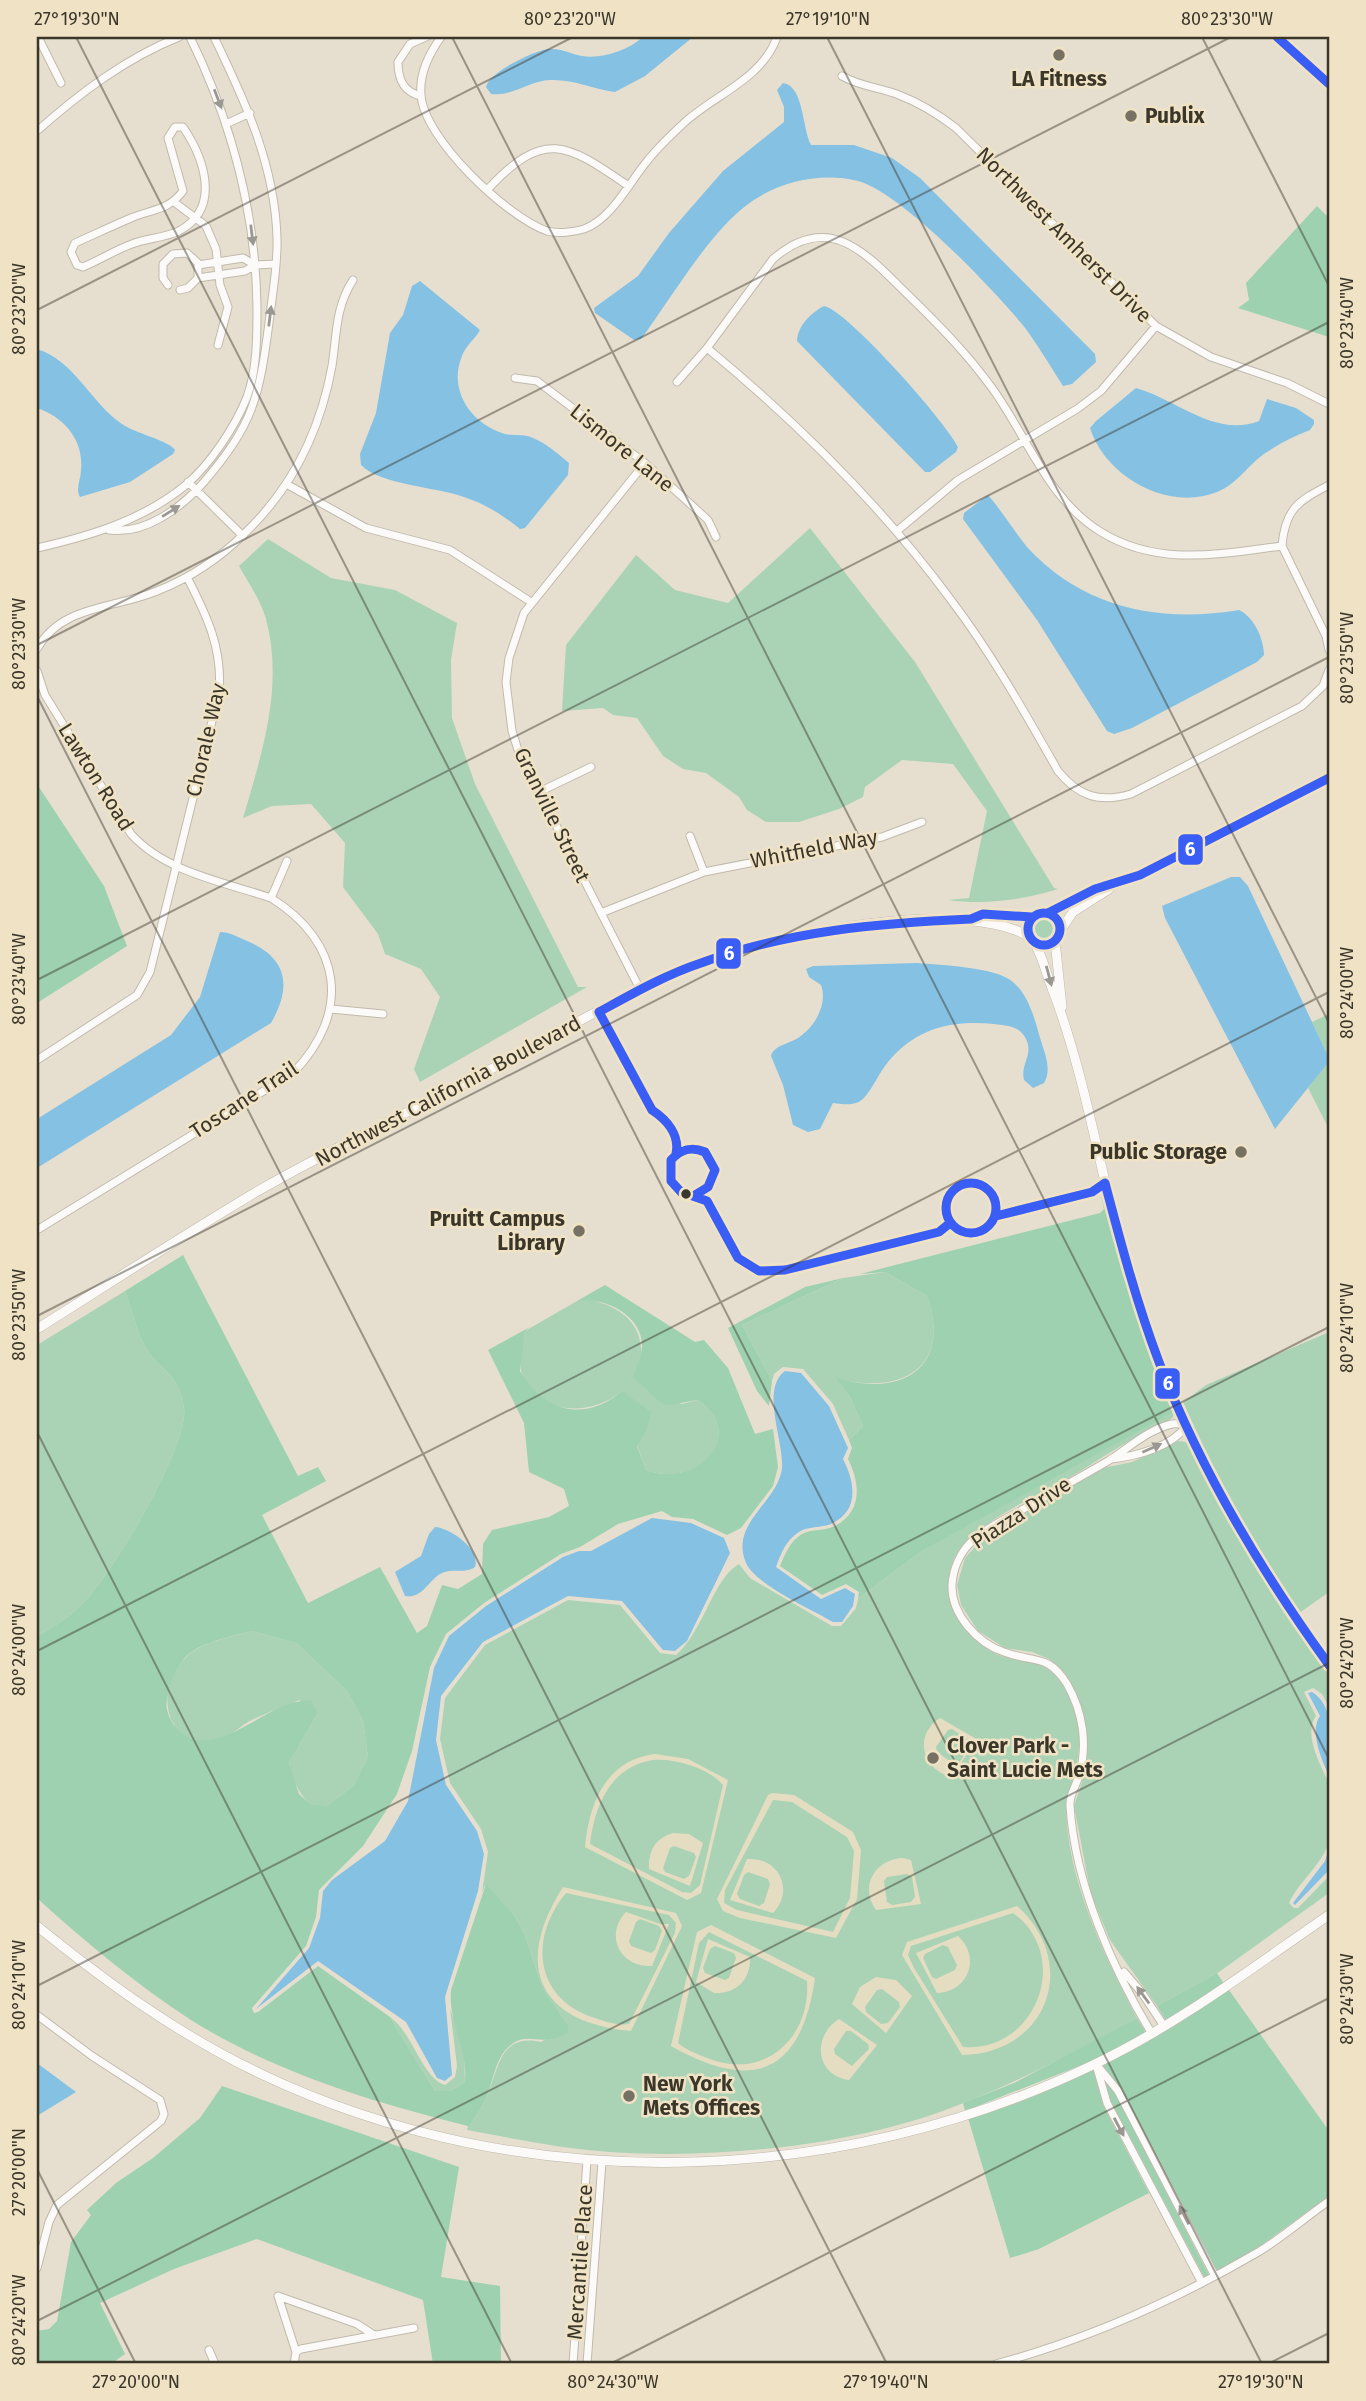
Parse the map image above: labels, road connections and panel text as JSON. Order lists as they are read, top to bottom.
{
  "streets": {
    "street": [
      "Northwest Amherst Drive",
      "Lismore Lane",
      "Chorale Way",
      "Lawton Road",
      "Granville Street",
      "Whitfield Way",
      "Northwest California Boulevard",
      "Toscane Trail",
      "Piazza Drive",
      "Mercantile Place"
    ]
  },
  "crossings": [
    ["Lismore Lane", "Granville Street"],
    ["Chorale Way", "Lawton Road"],
    ["Chorale Way", "Toscane Trail"],
    ["Lawton Road", "Toscane Trail"],
    ["Granville Street", "Whitfield Way"],
    ["Granville Street", "Northwest California Boulevard"]
  ],
  "places": [
    "LA Fitness",
    "Publix",
    "Public Storage",
    "Pruitt Campus Library",
    "Clover Park - Saint Lucie Mets",
    "New York Mets Offices"
  ],
  "lines": ["transit line 6"],
  "coordinates": [
    "27°19'30\"N",
    "80°23'20\"W",
    "27°19'10\"N",
    "80°23'30\"W",
    "80°23'40\"W",
    "80°23'50\"W",
    "80°24'00\"W",
    "80°24'10\"W",
    "80°24'20\"W",
    "80°24'30\"W",
    "27°20'00\"N",
    "27°19'40\"N"
  ]
}
